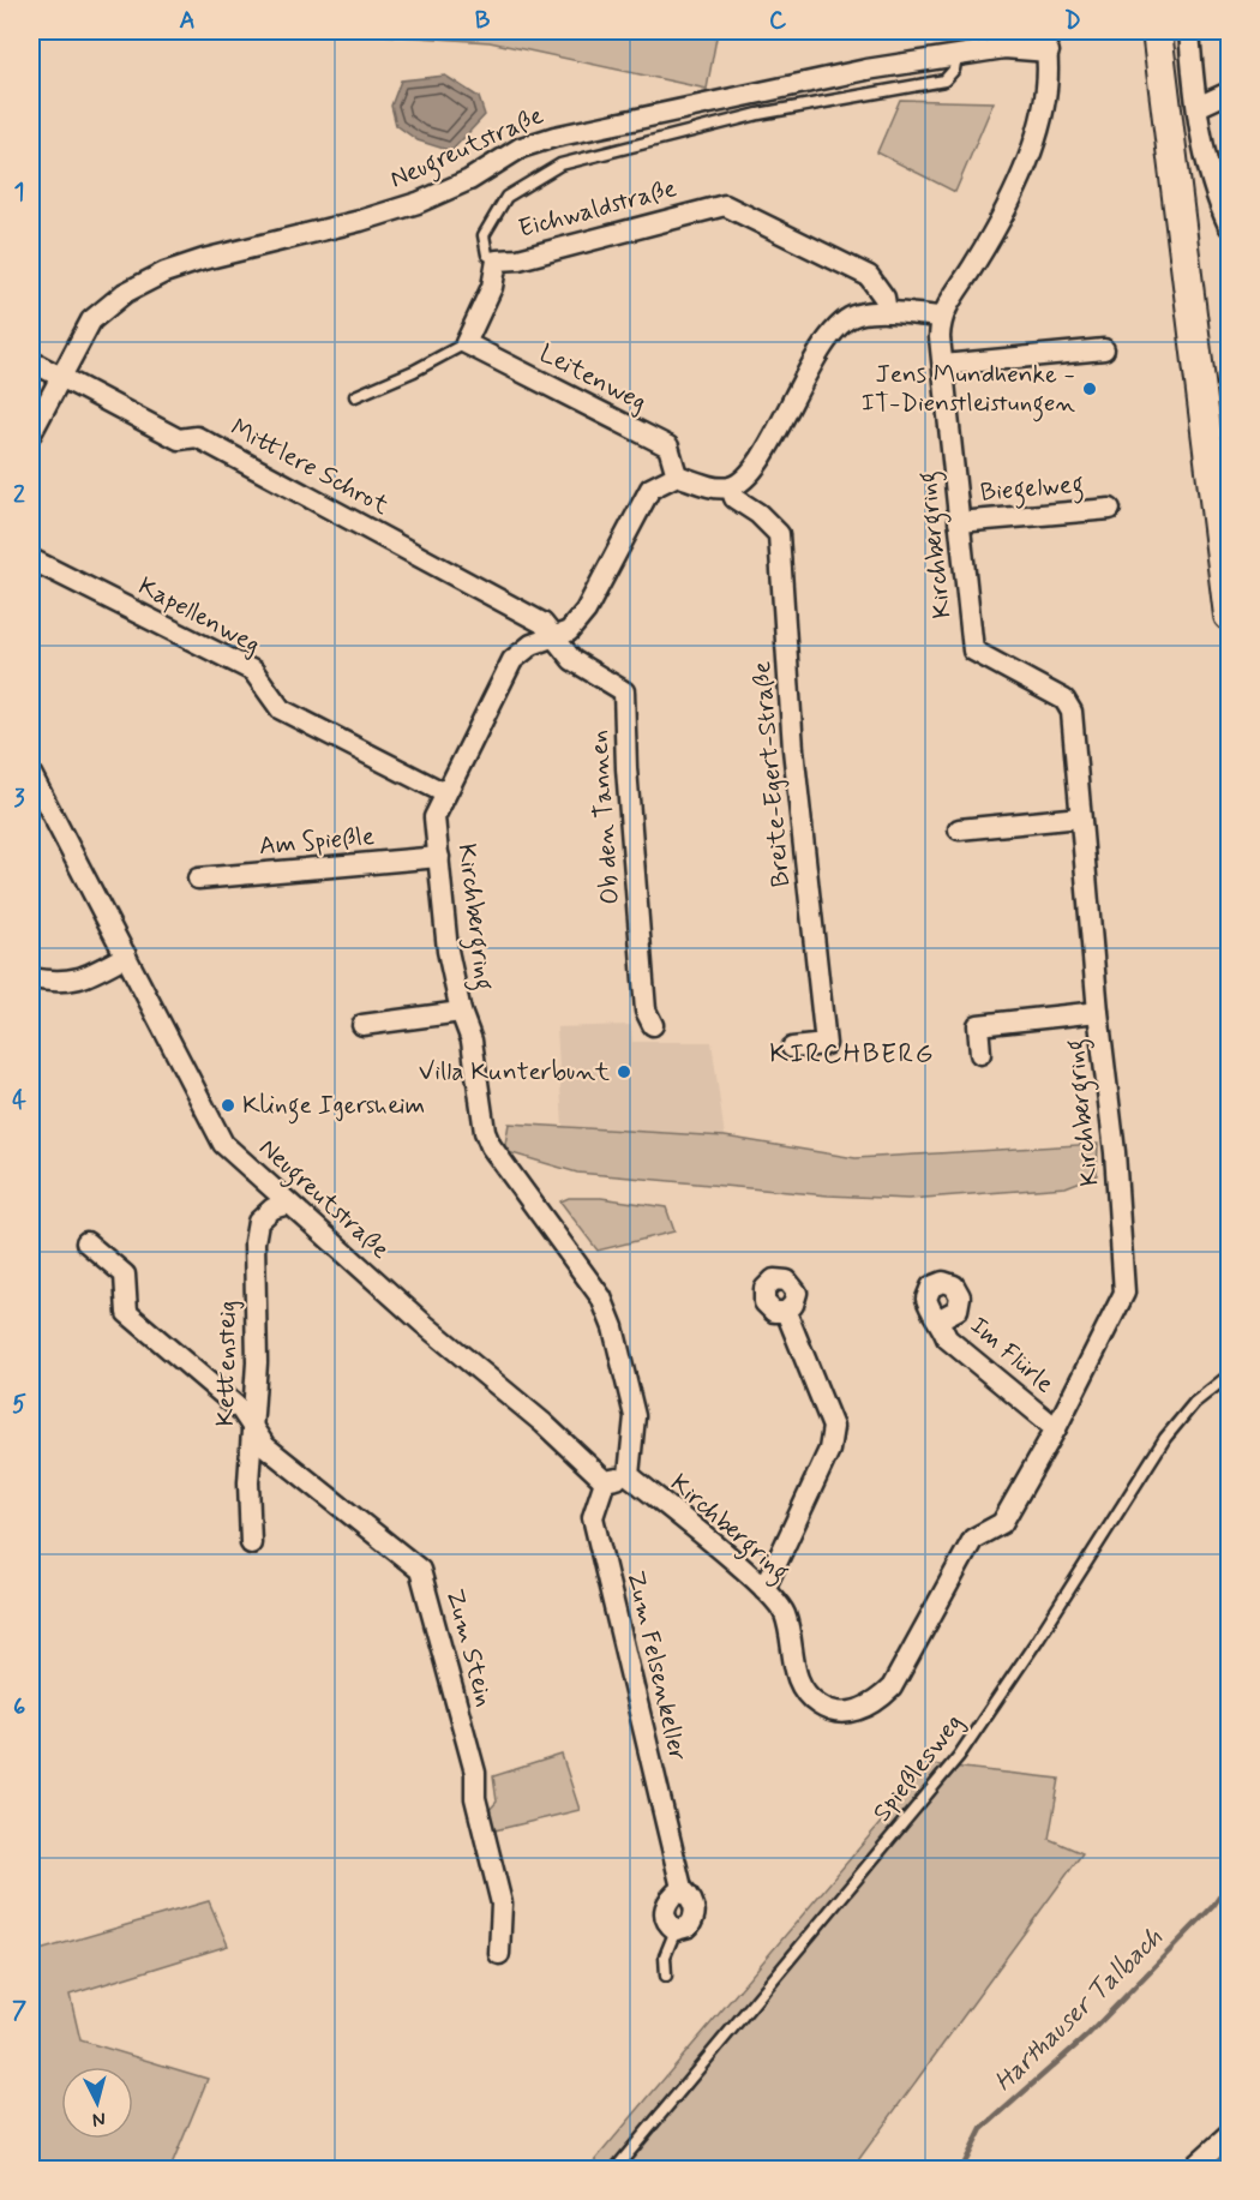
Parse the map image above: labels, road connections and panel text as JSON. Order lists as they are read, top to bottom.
{
  "streets": {
    "street": [
      "Neugreutstraße",
      "Eichwaldstraße",
      "Leitenweg",
      "Mittlere Schrot",
      "Biegelweg",
      "Kirchbergring",
      "Kapellenweg",
      "Breite-Egert-Straße",
      "Ob den Tannen",
      "Am Spießle",
      "Im Flürle",
      "Kettensteig",
      "Zum Stein",
      "Zum Felsenkeller"
    ],
    "lane": ["Spießlesweg"]
  },
  "crossings": [
    ["Neugreutstraße", "Eichwaldstraße"],
    ["Neugreutstraße", "Mittlere Schrot"],
    ["Neugreutstraße", "Kettensteig"],
    ["Neugreutstraße", "Zum Felsenkeller"],
    ["Leitenweg", "Kirchbergring"],
    ["Mittlere Schrot", "Kirchbergring"],
    ["Mittlere Schrot", "Ob den Tannen"],
    ["Biegelweg", "Kirchbergring"],
    ["Kirchbergring", "Kapellenweg"],
    ["Kirchbergring", "Ob den Tannen"],
    ["Kirchbergring", "Am Spießle"],
    ["Kirchbergring", "Im Flürle"],
    ["Kettensteig", "Zum Stein"]
  ],
  "districts": ["KIRCHBERG"],
  "water": ["Harthauser Talbach"],
  "places": ["Jens Mundhenke - IT-Dienstleistungen", "Villa Kunterbunt", "Klinge Igersheim"],
  "north": "bottom",
  "grid": {
    "columns": [
      "A",
      "B",
      "C",
      "D"
    ],
    "rows": [
      "1",
      "2",
      "3",
      "4",
      "5",
      "6",
      "7"
    ]
  }
}
